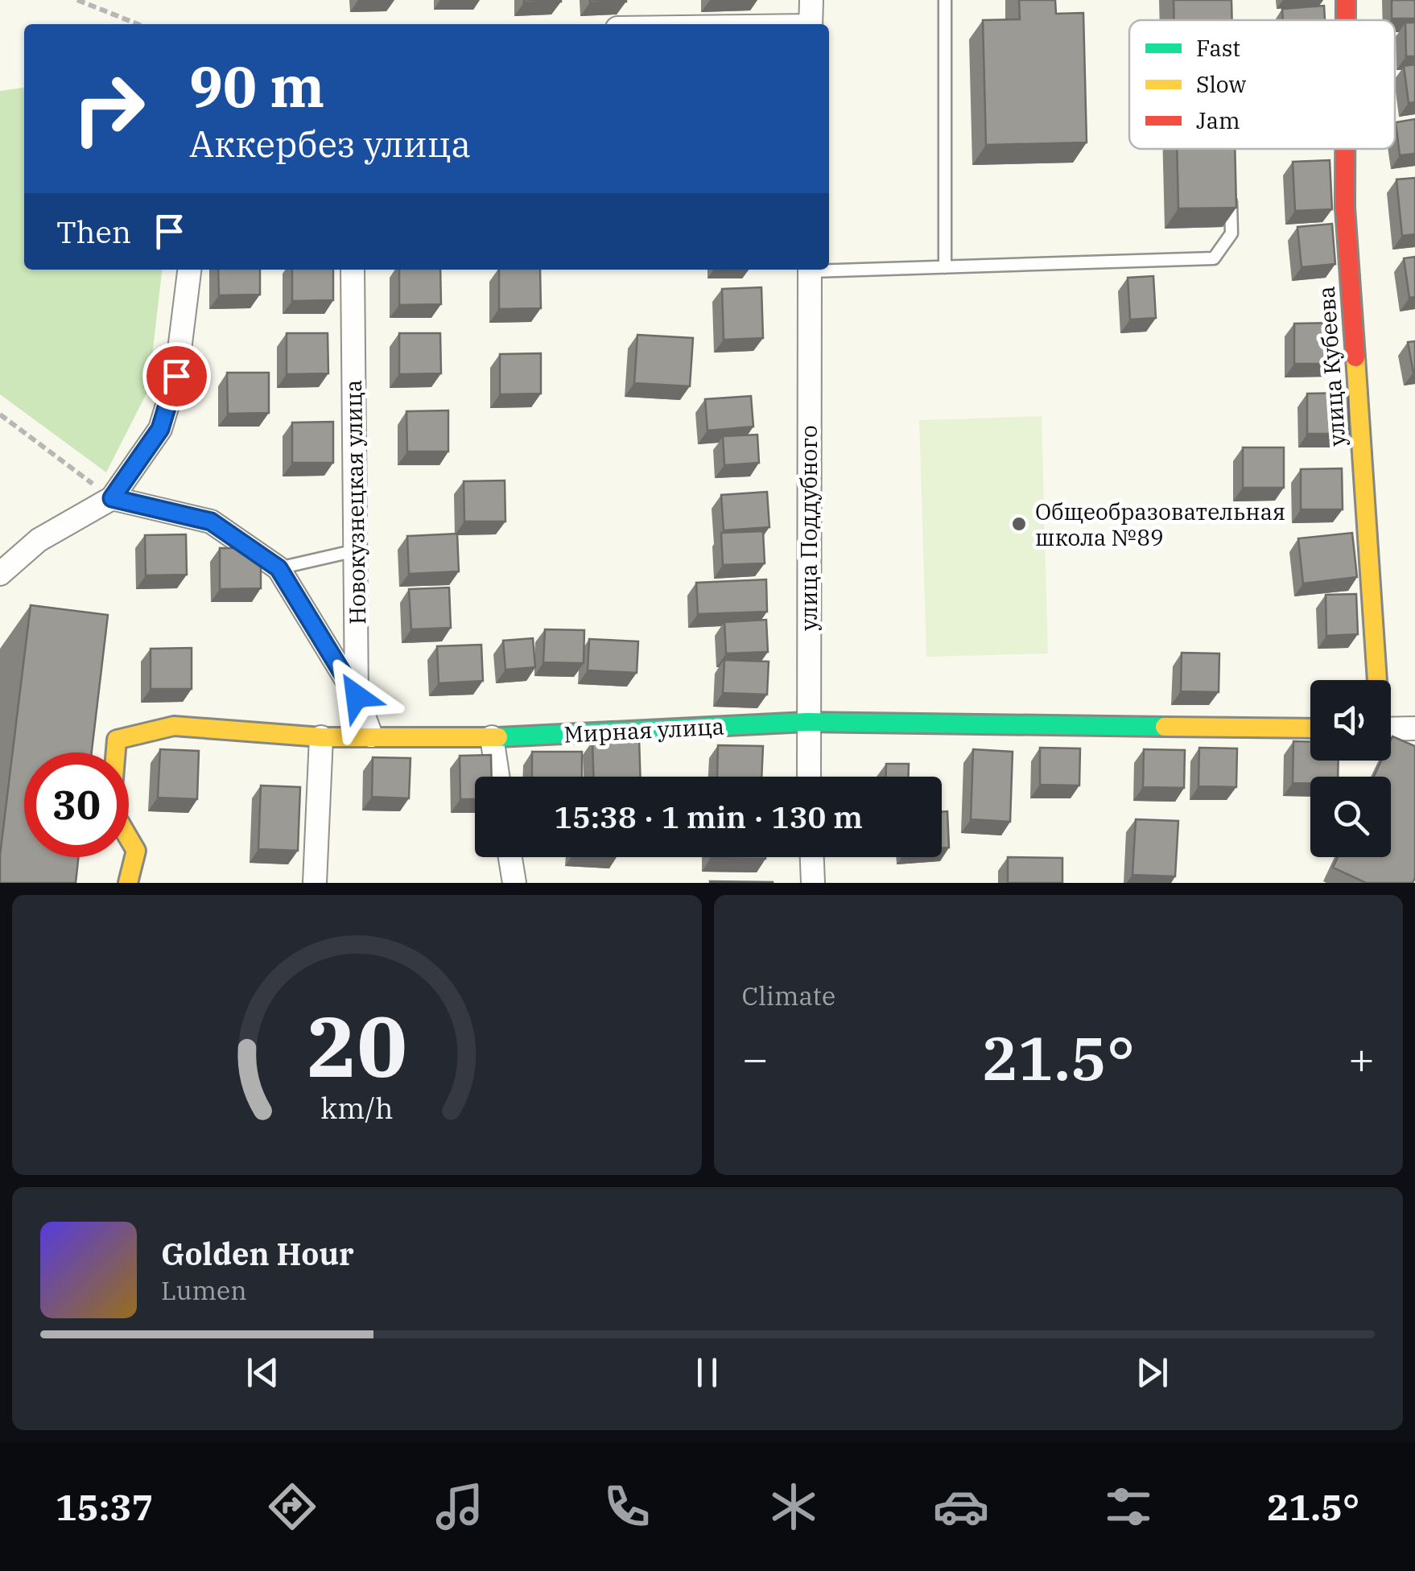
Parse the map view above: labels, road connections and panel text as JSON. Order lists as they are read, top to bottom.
{
  "streets": {
    "street": [
      "улица Кубеева",
      "Новокузнецкая улица",
      "улица Поддубного",
      "Мирная улица"
    ]
  },
  "crossings": [
    ["Новокузнецкая улица", "Мирная улица"],
    ["улица Поддубного", "Мирная улица"]
  ],
  "places": ["Общеобразовательная школа №89"],
  "legend": ["Fast", "Slow", "Jam"],
  "page": {
    "turn": ["90 m", "Аккербез улица"],
    "then": "Then",
    "limit": "30",
    "trip": "15:38 · 1 min · 130 m",
    "tile": "Climate",
    "heat": ["−", "21.5°", "+"],
    "song": ["Golden Hour", "Lumen"],
    "tabs": ["15:37", "21.5°"],
    "gauge": ["20", "km/h"]
  }
}
